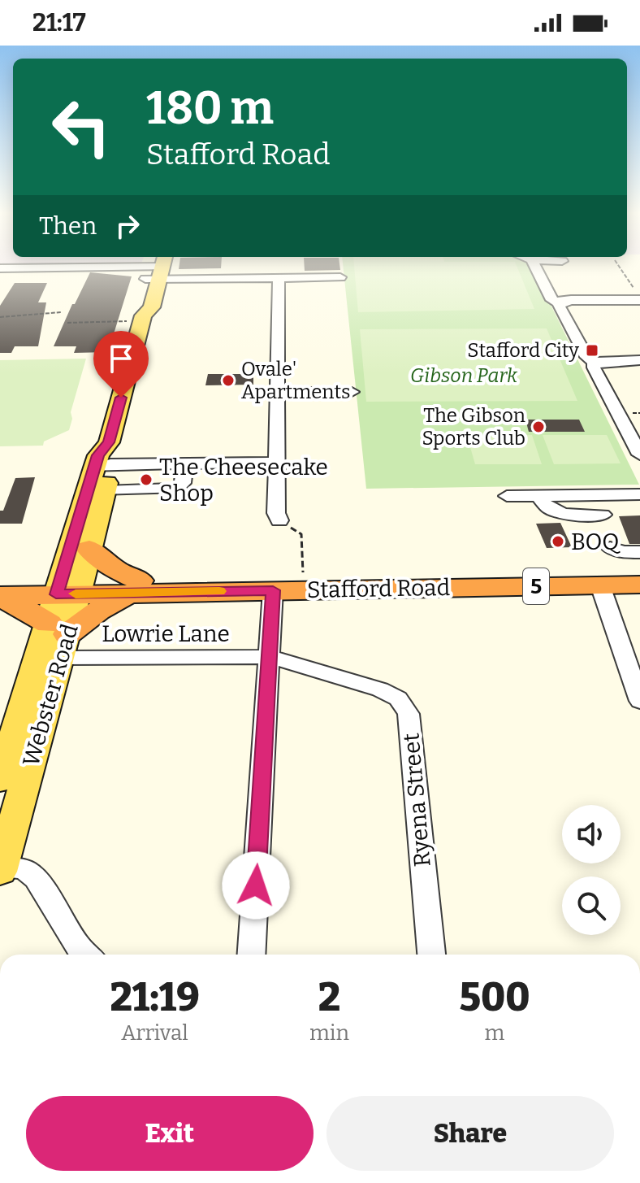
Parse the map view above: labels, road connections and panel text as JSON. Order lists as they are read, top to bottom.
{
  "streets": {
    "highway": ["5", "Stafford Road"],
    "main road": ["Webster Road"],
    "street": ["Lowrie Lane", "Ryena Street"]
  },
  "crossings": [
    ["Stafford Road", "Webster Road"],
    ["Lowrie Lane", "Webster Road"],
    ["Lowrie Lane", "Ryena Street"]
  ],
  "parks": ["Gibson Park"],
  "places": {
    "transit": ["Stafford City"],
    "other": [
      "Ovale' Apartments",
      "The Gibson Sports Club",
      "The Cheesecake Shop",
      "BOQ"
    ]
  },
  "page": {
    "status": "21:17",
    "turn": ["180 m", "Stafford Road"],
    "then": "Then",
    "eta": [
      "21:19",
      "Arrival",
      "2",
      "min",
      "500",
      "m"
    ],
    "buttons": ["Exit", "Share"]
  }
}
